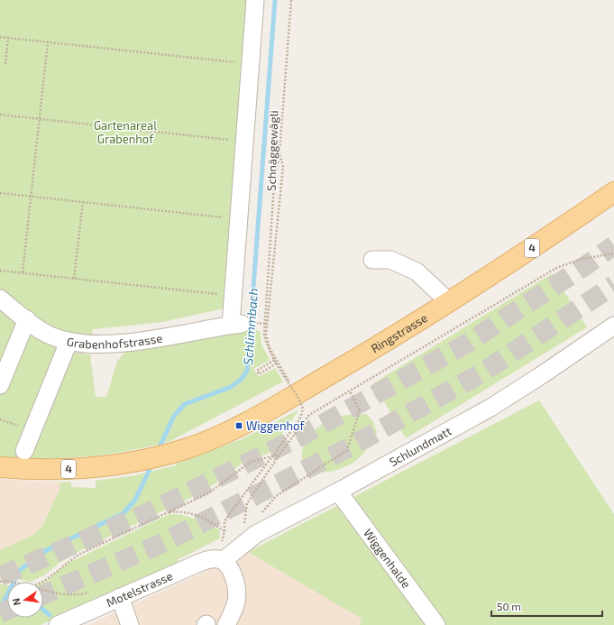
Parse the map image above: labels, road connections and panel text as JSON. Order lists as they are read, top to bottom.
{
  "streets": {
    "main road": ["4", "Ringstrasse"],
    "street": [
      "Grabenhofstrasse",
      "Schlundmatt",
      "Wiggenhalde",
      "Motelstrasse"
    ],
    "path": ["Schnäggewägli"]
  },
  "crossings": [
    ["Schlundmatt", "Wiggenhalde"],
    ["Schlundmatt", "Motelstrasse"]
  ],
  "water": ["Schlimmbach"],
  "parks": ["Gartenareal Grabenhof"],
  "places": {
    "transit": ["Wiggenhof"]
  },
  "scale_bar": "50 m",
  "north": "left"
}
